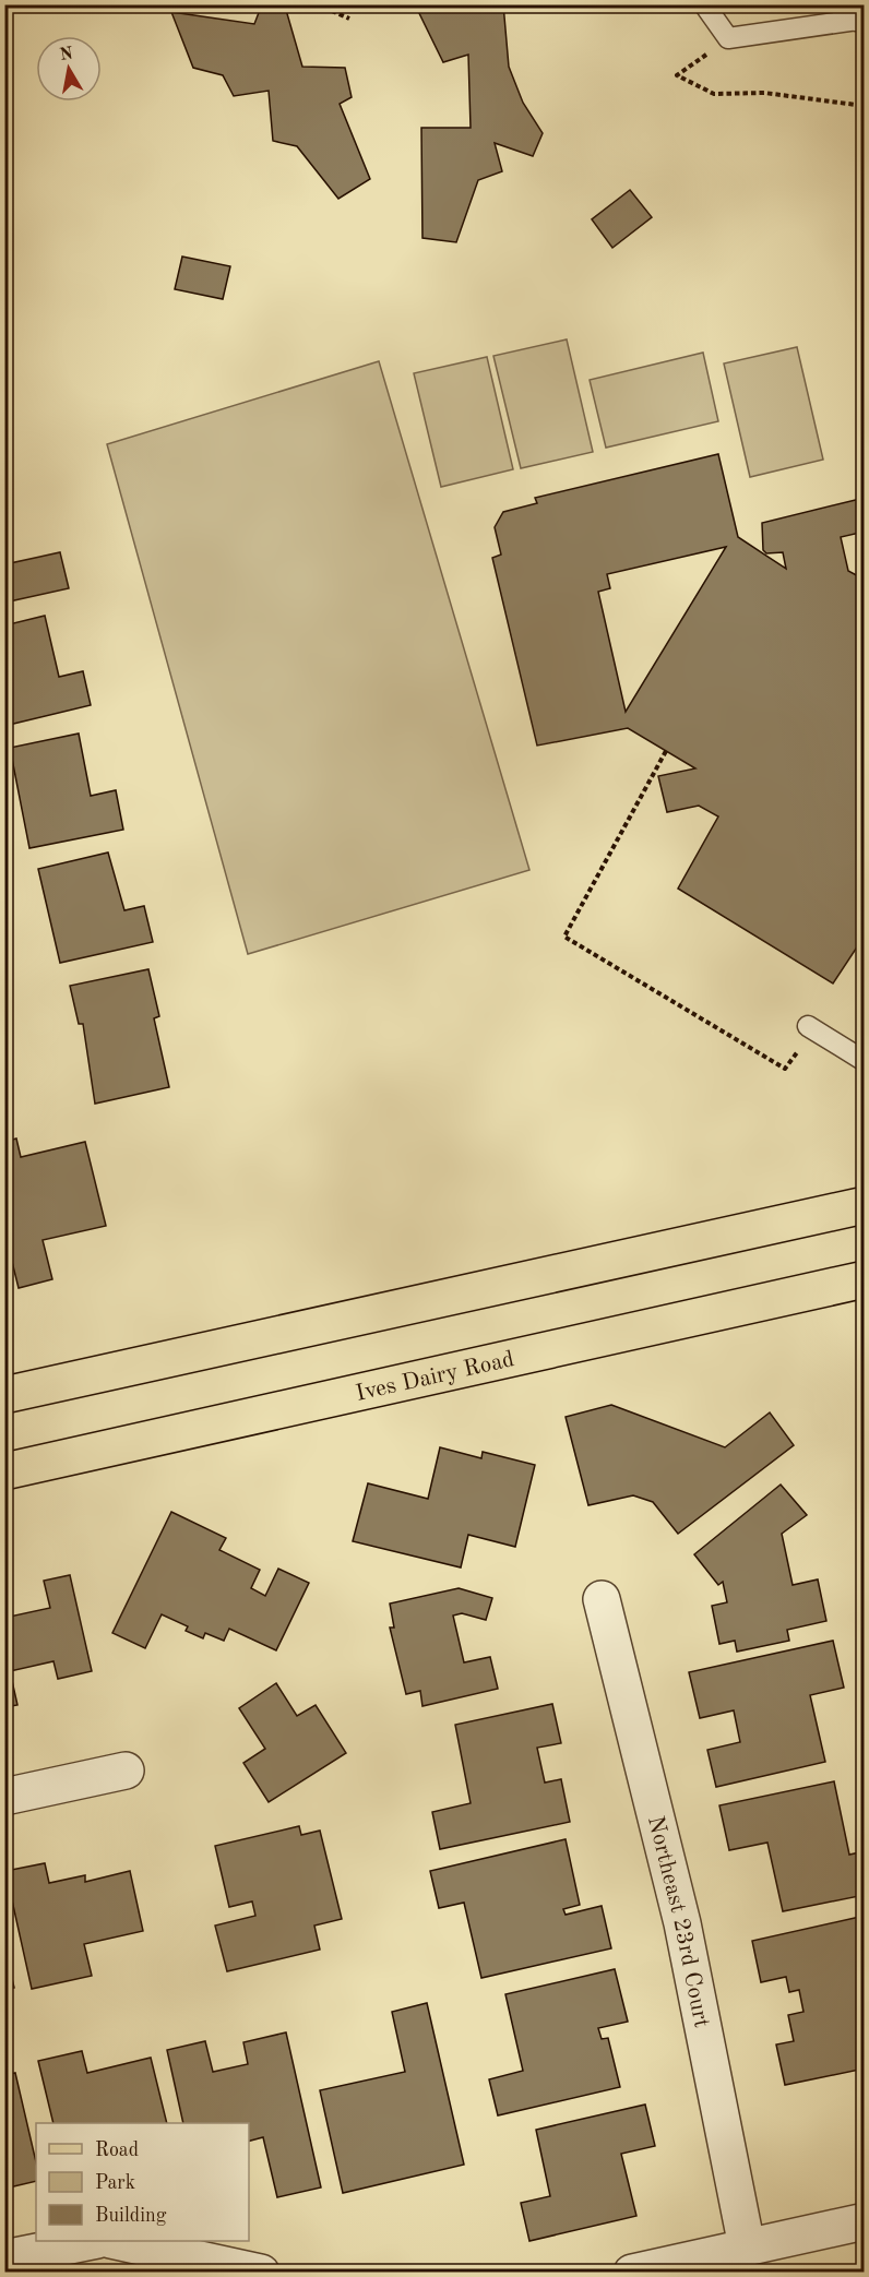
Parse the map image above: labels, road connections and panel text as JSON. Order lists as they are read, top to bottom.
{
  "streets": {
    "main road": ["Ives Dairy Road"],
    "street": ["Northeast 23rd Court"]
  },
  "legend": ["Road", "Park", "Building"],
  "north": "top"
}
